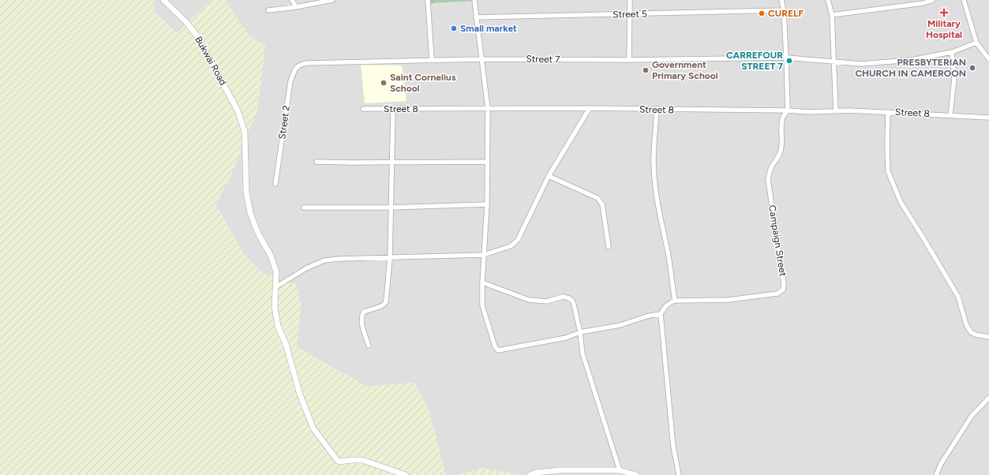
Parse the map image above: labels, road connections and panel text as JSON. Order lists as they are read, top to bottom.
{
  "streets": {
    "street": [
      "Street 5",
      "Street 7",
      "Bukwai Road",
      "Street 8",
      "Street 2",
      "Campaign Street"
    ]
  },
  "crossings": [
    ["Street 5", "Campaign Street"],
    ["Street 7", "Street 2"],
    ["Street 7", "Campaign Street"],
    ["Street 8", "Campaign Street"]
  ],
  "places": {
    "health": ["Military Hospital"],
    "other": [
      "CURELF",
      "Small market",
      "CARREFOUR STREET 7",
      "PRESBYTERIAN CHURCH IN CAMEROON",
      "Government Primary School",
      "Saint Cornelius School"
    ]
  }
}
